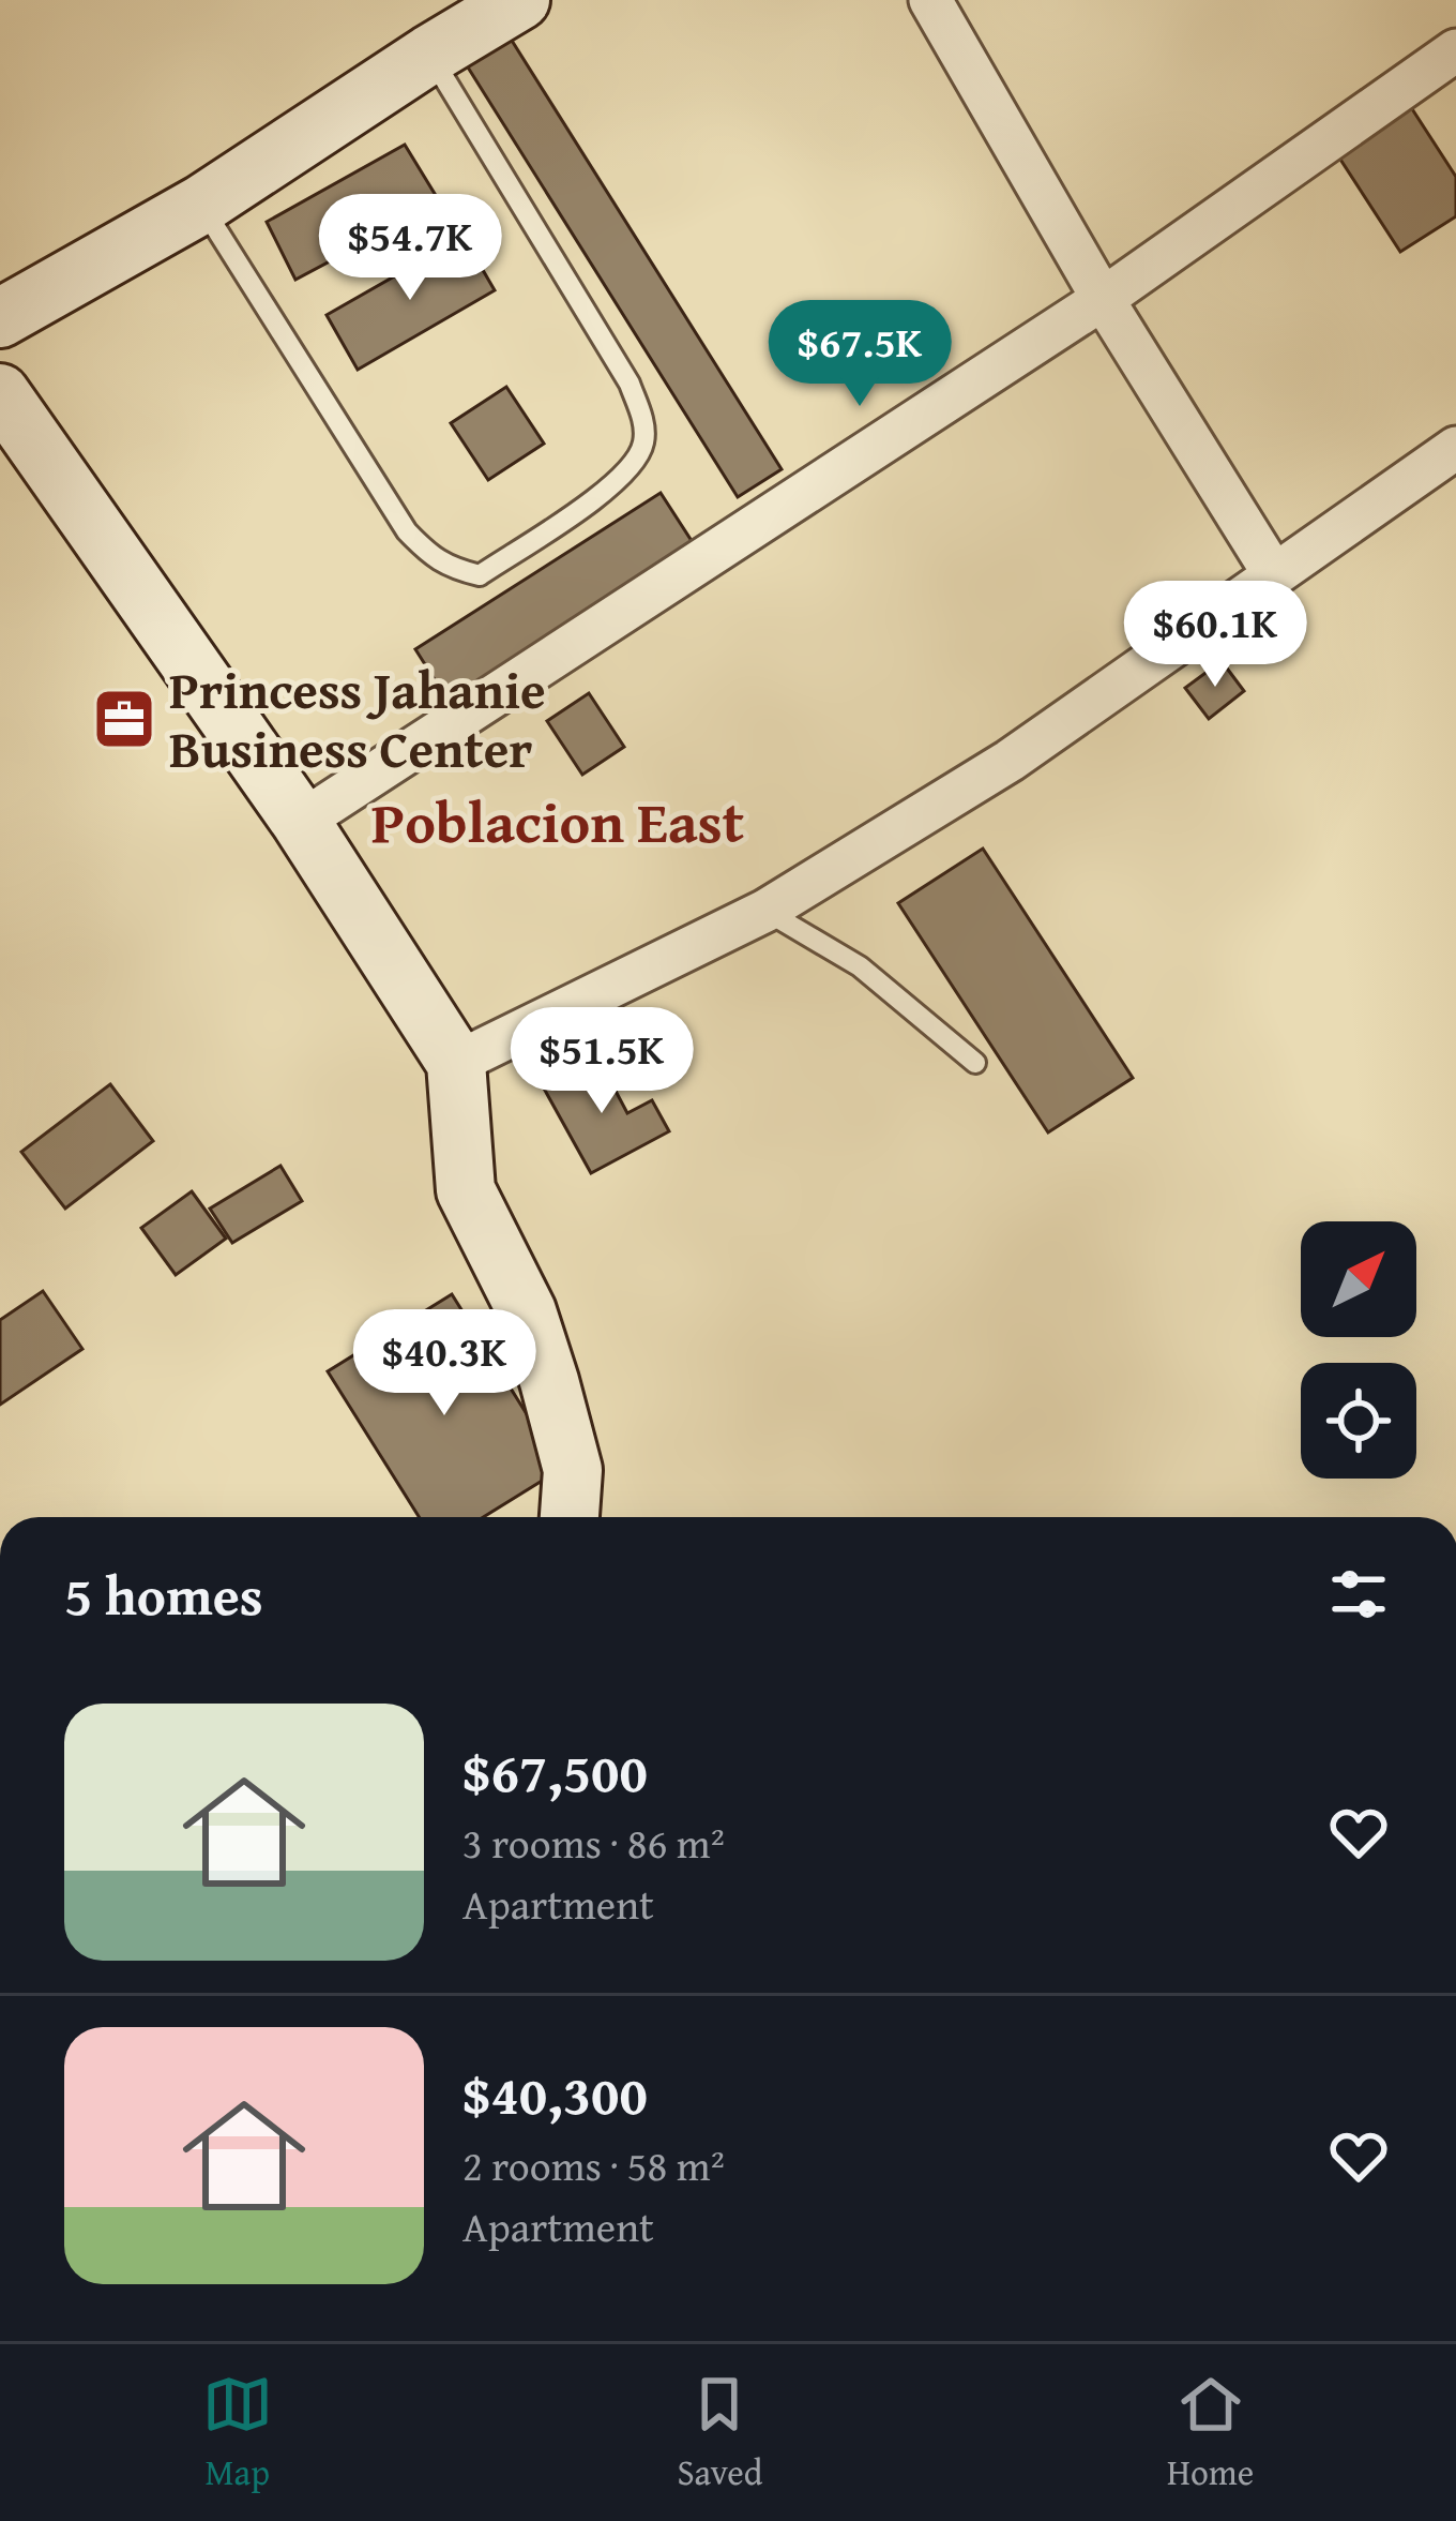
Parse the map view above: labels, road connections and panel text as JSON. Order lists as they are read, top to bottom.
{
  "districts": ["Poblacion East"],
  "places": {
    "office": ["Princess Jahanie Business Center"]
  },
  "north": "top right",
  "page": {
    "price": [
      "$54.7K",
      "$67.5K",
      "$60.1K",
      "$51.5K",
      "$40.3K"
    ],
    "heading": "5 homes",
    "list": [
      {
        "name": "$67,500",
        "note": "3 rooms · 86 m² · Apartment"
      },
      {
        "name": "$40,300",
        "note": "2 rooms · 58 m² · Apartment"
      }
    ],
    "tabs": ["Map", "Saved", "Home"]
  }
}
